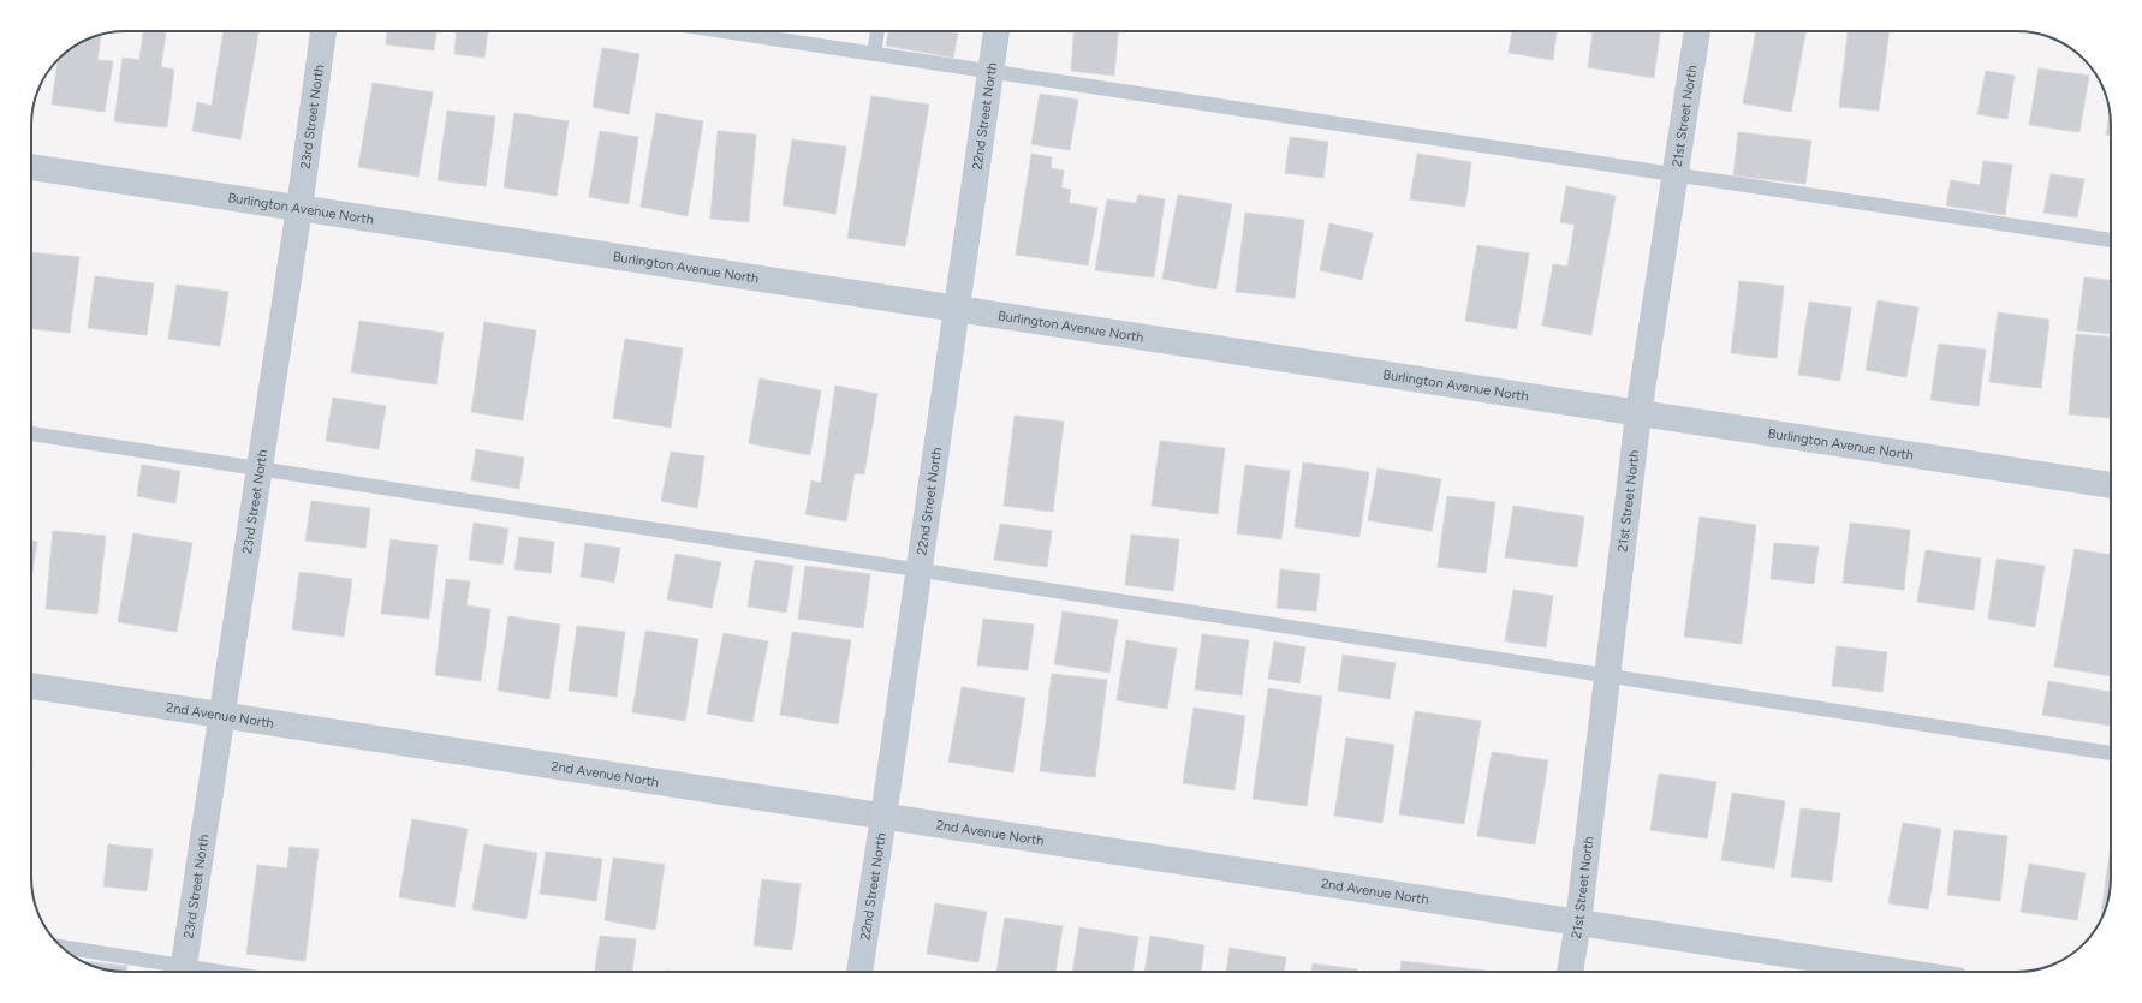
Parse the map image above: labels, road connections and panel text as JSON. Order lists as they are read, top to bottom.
{
  "streets": {
    "street": [
      "21st Street North",
      "23rd Street North",
      "22nd Street North",
      "Burlington Avenue North",
      "2nd Avenue North"
    ]
  },
  "crossings": [
    ["21st Street North", "Burlington Avenue North"],
    ["21st Street North", "2nd Avenue North"],
    ["23rd Street North", "Burlington Avenue North"],
    ["23rd Street North", "2nd Avenue North"],
    ["22nd Street North", "Burlington Avenue North"],
    ["22nd Street North", "2nd Avenue North"]
  ]
}
